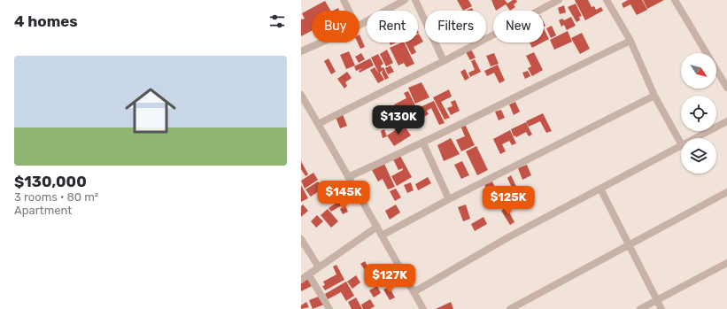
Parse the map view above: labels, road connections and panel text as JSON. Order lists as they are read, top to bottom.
{
  "north": "bottom right",
  "page": {
    "heading": "4 homes",
    "chip": [
      "Buy",
      "Rent",
      "Filters",
      "New"
    ],
    "list": [
      {
        "name": "$130,000",
        "note": "3 rooms · 80 m² · Apartment"
      }
    ],
    "price": [
      "$130K",
      "$145K",
      "$125K",
      "$127K"
    ]
  }
}
